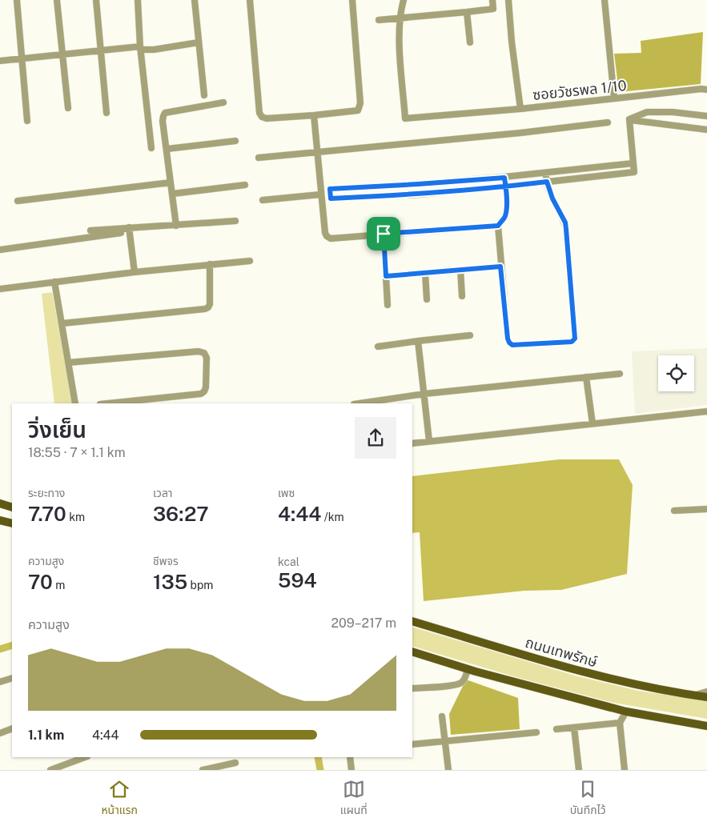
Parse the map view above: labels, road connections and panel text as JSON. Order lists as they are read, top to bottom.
{
  "streets": {
    "main road": ["ถนนเทพรักษ์"],
    "street": ["ซอยวัชรพล 1/10"]
  },
  "page": {
    "heading": ["วิ่งเย็น", "18:55 · 7 × 1.1 km"],
    "stats": [
      ["ระยะทาง", "7.70 km"],
      ["เวลา", "36:27"],
      ["เพซ", "4:44 /km"],
      ["ความสูง", "70 m"],
      ["ชีพจร", "135 bpm"],
      ["kcal", "594"]
    ],
    "chart": ["ความสูง", "209–217 m"],
    "list": [
      {
        "name": "1.1 km",
        "note": "4:44"
      }
    ],
    "tabs": ["หน้าแรก", "แผนที่", "บันทึกไว้"]
  }
}
